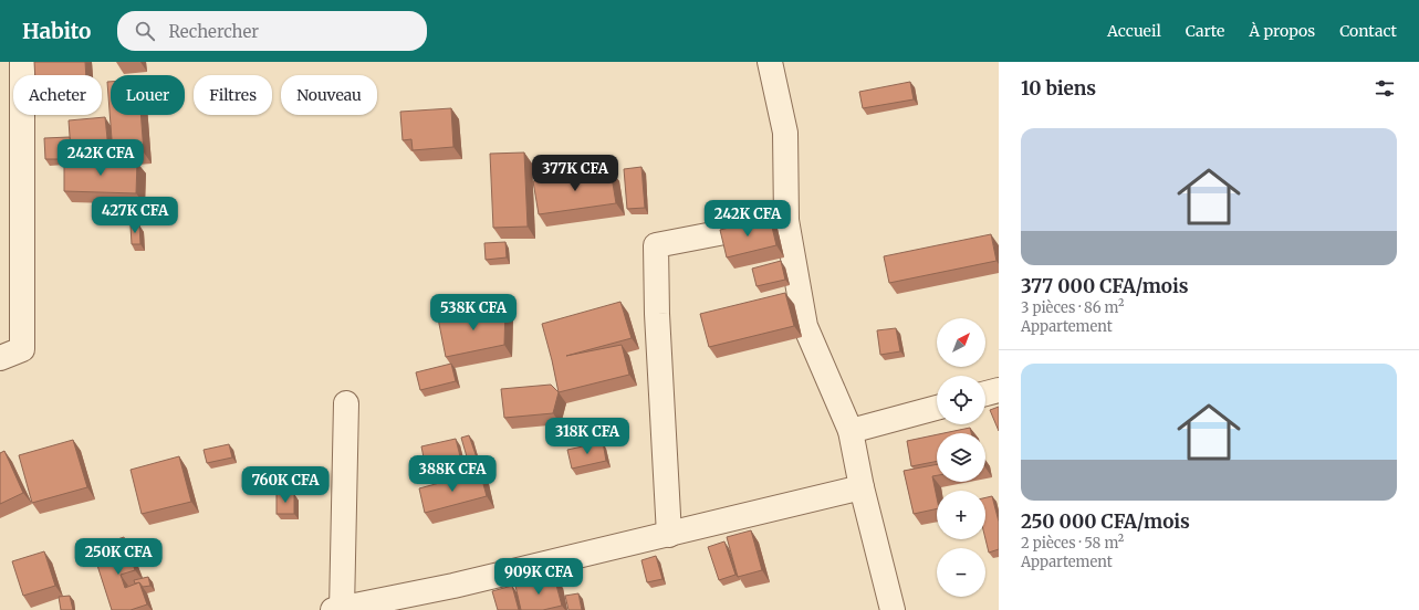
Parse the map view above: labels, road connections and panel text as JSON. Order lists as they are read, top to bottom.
{
  "north": "top right",
  "page": {
    "header": "Habito",
    "search": "Rechercher",
    "nav": [
      "Accueil",
      "Carte",
      "À propos",
      "Contact"
    ],
    "heading": "10 biens",
    "chip": [
      "Acheter",
      "Louer",
      "Filtres",
      "Nouveau"
    ],
    "list": [
      {
        "name": "377 000 CFA/mois",
        "note": "3 pièces · 86 m² · Appartement"
      },
      {
        "name": "250 000 CFA/mois",
        "note": "2 pièces · 58 m² · Appartement"
      }
    ],
    "price": [
      "242K CFA",
      "377K CFA",
      "427K CFA",
      "242K CFA",
      "538K CFA",
      "318K CFA",
      "388K CFA",
      "760K CFA",
      "250K CFA",
      "909K CFA"
    ],
    "map_buttons": ["+", "−"]
  }
}
